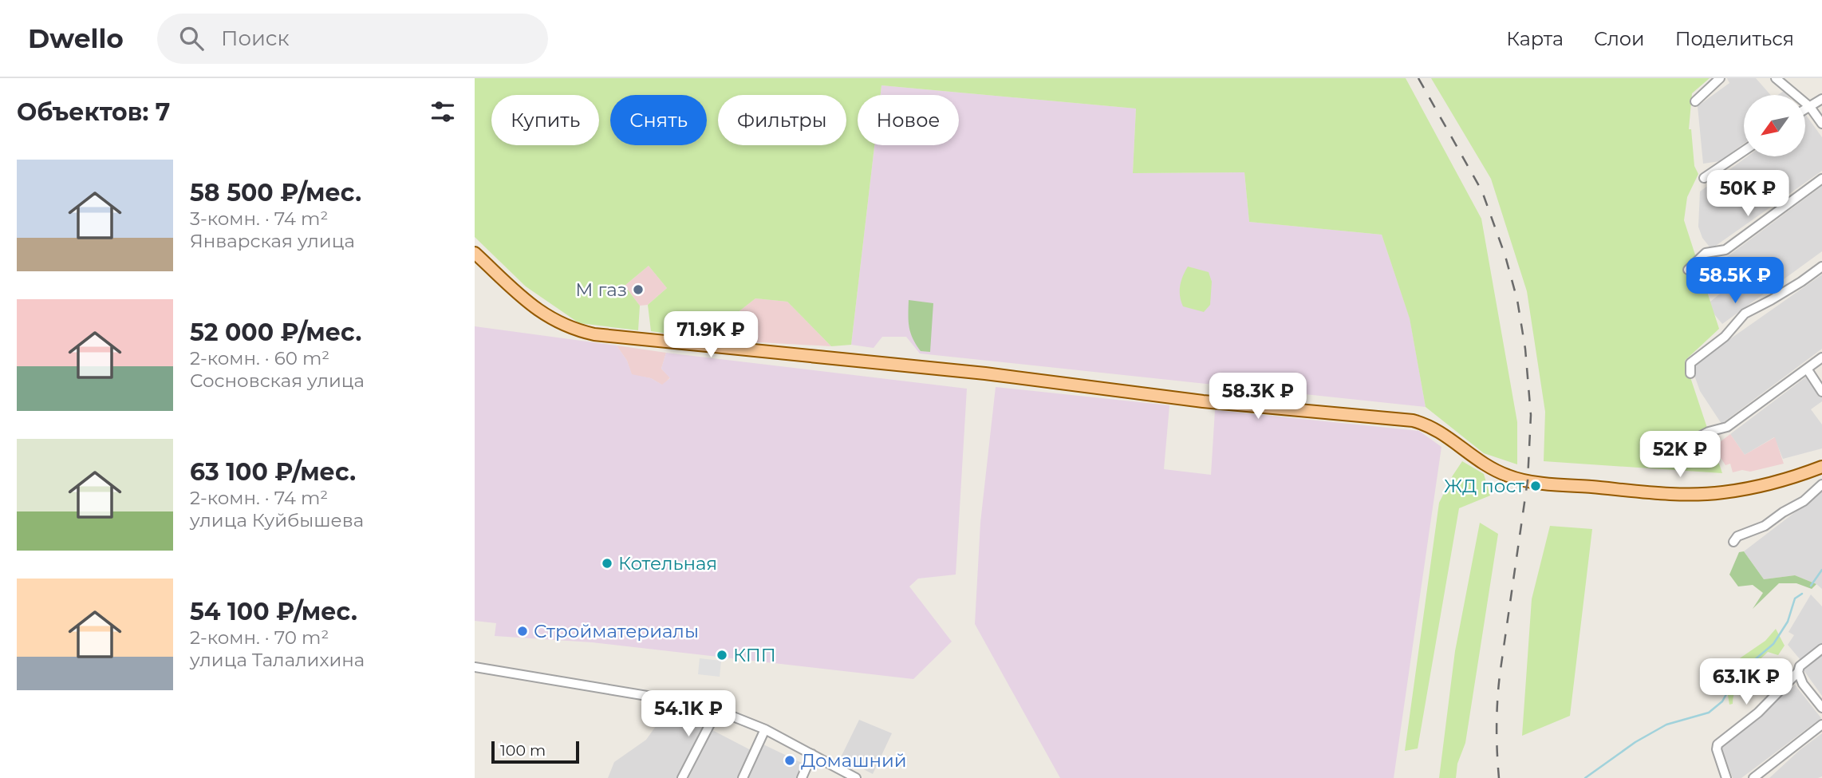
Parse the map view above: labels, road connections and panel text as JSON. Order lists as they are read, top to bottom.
{
  "places": [
    "М газ",
    "ЖД пост",
    "Котельная",
    "Стройматериалы",
    "КПП",
    "Домашний"
  ],
  "scale_bar": "100 m",
  "north": "bottom left",
  "page": {
    "header": "Dwello",
    "search": "Поиск",
    "nav": ["Карта", "Слои", "Поделиться"],
    "heading": "Объектов: 7",
    "chip": [
      "Купить",
      "Снять",
      "Фильтры",
      "Новое"
    ],
    "list": [
      {
        "name": "58 500 ₽/мес.",
        "note": "3-комн. · 74 m² · Январская улица"
      },
      {
        "name": "52 000 ₽/мес.",
        "note": "2-комн. · 60 m² · Сосновская улица"
      },
      {
        "name": "63 100 ₽/мес.",
        "note": "2-комн. · 74 m² · улица Куйбышева"
      },
      {
        "name": "54 100 ₽/мес.",
        "note": "2-комн. · 70 m² · улица Талалихина"
      }
    ],
    "price": [
      "50K ₽",
      "58.5K ₽",
      "71.9K ₽",
      "58.3K ₽",
      "52K ₽",
      "63.1K ₽",
      "54.1K ₽"
    ],
    "scale": "100 m"
  }
}
